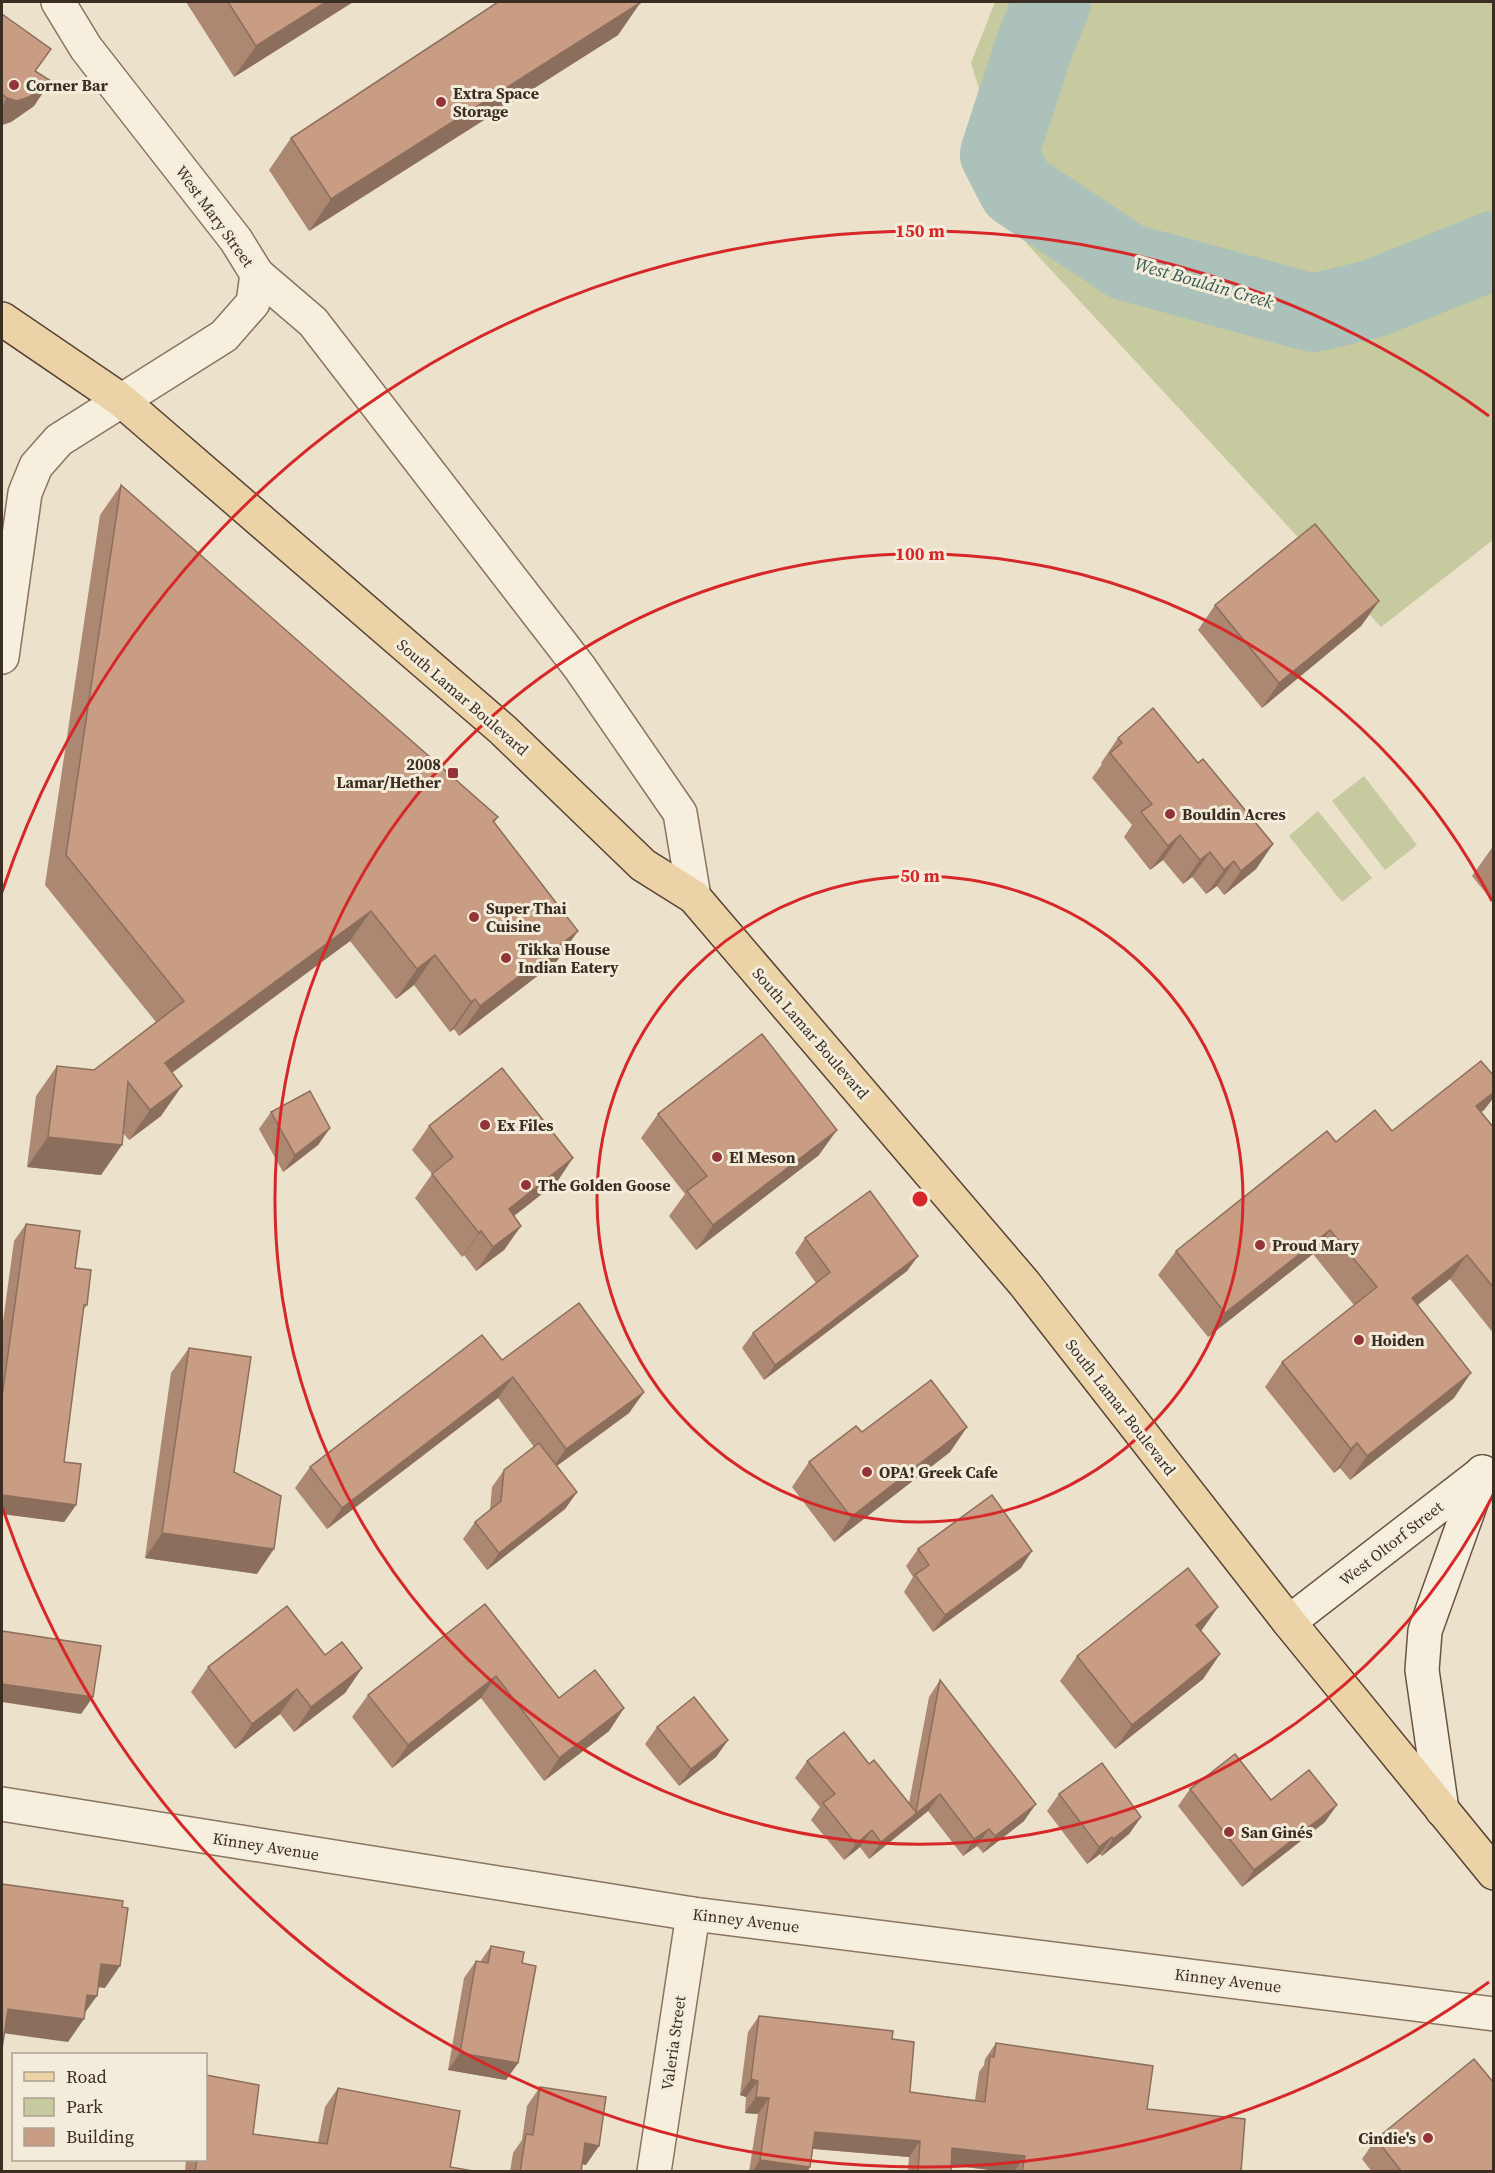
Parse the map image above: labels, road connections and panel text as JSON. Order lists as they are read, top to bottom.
{
  "streets": {
    "main road": ["South Lamar Boulevard"],
    "street": [
      "West Mary Street",
      "West Oltorf Street",
      "Kinney Avenue",
      "Valeria Street"
    ]
  },
  "crossings": [
    ["West Mary Street", "South Lamar Boulevard"],
    ["South Lamar Boulevard", "West Oltorf Street"],
    ["Kinney Avenue", "Valeria Street"]
  ],
  "water": ["West Bouldin Creek"],
  "places": {
    "other": [
      "Corner Bar",
      "Extra Space Storage",
      "Bouldin Acres",
      "Super Thai Cuisine",
      "Tikka House Indian Eatery",
      "Ex Files",
      "El Meson",
      "The Golden Goose",
      "Proud Mary",
      "Hoiden",
      "OPA! Greek Cafe",
      "San Ginés",
      "Cindie's"
    ],
    "transit": ["2008 Lamar/Hether"]
  },
  "legend": ["Road", "Park", "Building"],
  "rings": ["150 m", "100 m", "50 m"]
}
